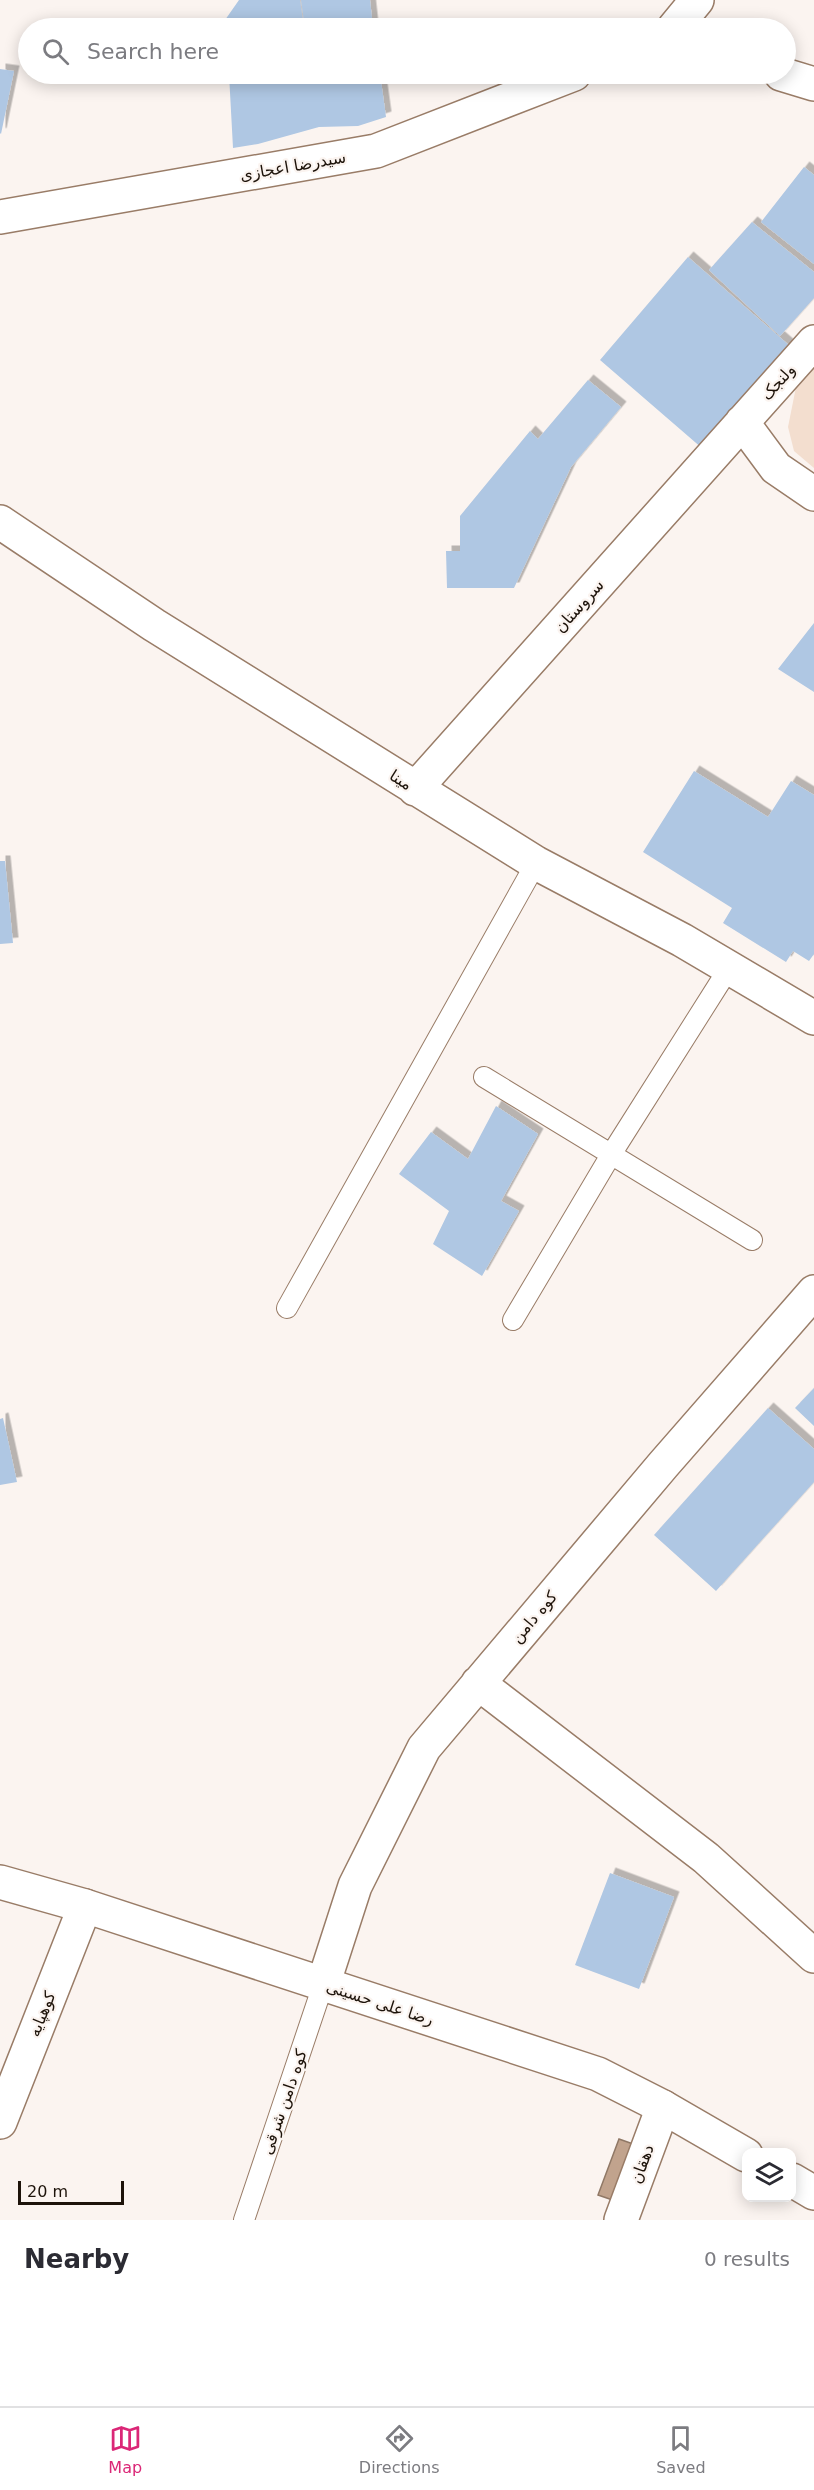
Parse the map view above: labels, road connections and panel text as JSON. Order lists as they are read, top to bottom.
{
  "streets": {
    "street": [
      "سیدرضا اعجازی",
      "ولنجک",
      "سروستان",
      "مینا",
      "کوه دامن",
      "رضا علی حسینی",
      "کوهپایه",
      "دهقان"
    ],
    "lane": ["کوه دامن شرقی"]
  },
  "crossings": [
    ["ولنجک", "سروستان"],
    ["سروستان", "مینا"],
    ["کوه دامن", "رضا علی حسینی"],
    ["کوه دامن", "کوه دامن شرقی"],
    ["رضا علی حسینی", "کوهپایه"],
    ["رضا علی حسینی", "کوه دامن شرقی"],
    ["رضا علی حسینی", "دهقان"]
  ],
  "scale_bar": "20 m",
  "page": {
    "search": "Search here",
    "scale": "20 m",
    "heading": ["Nearby", "0 results"],
    "nav": ["Map", "Directions", "Saved"]
  }
}
